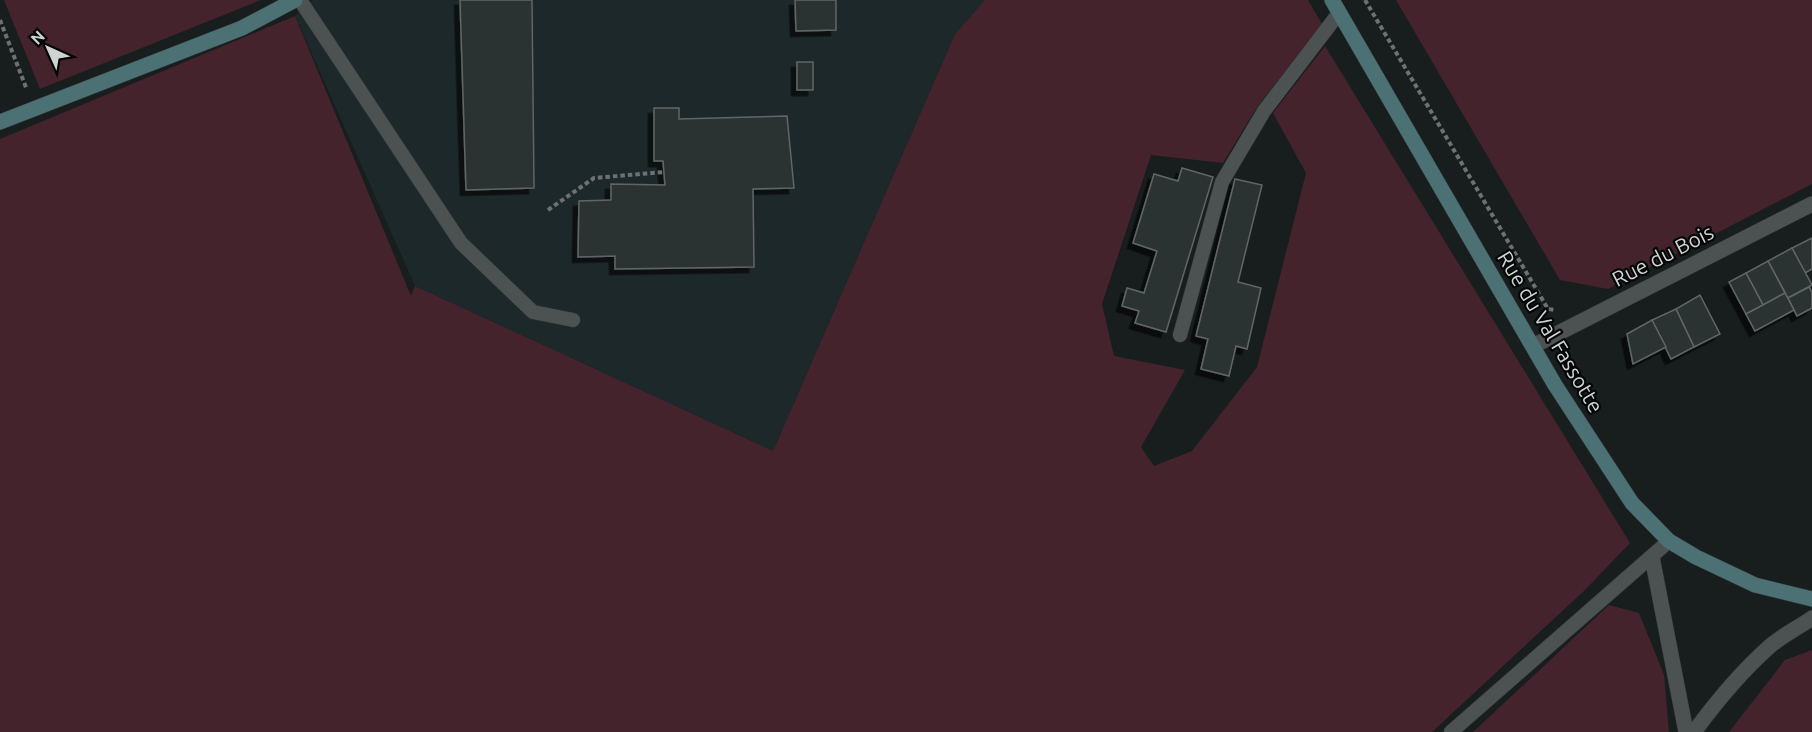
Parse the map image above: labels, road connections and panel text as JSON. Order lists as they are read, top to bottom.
{
  "streets": {
    "street": ["Rue du Bois", "Rue du Val Fassotte"]
  },
  "crossings": [
    ["Rue du Bois", "Rue du Val Fassotte"]
  ],
  "north": "top left"
}
